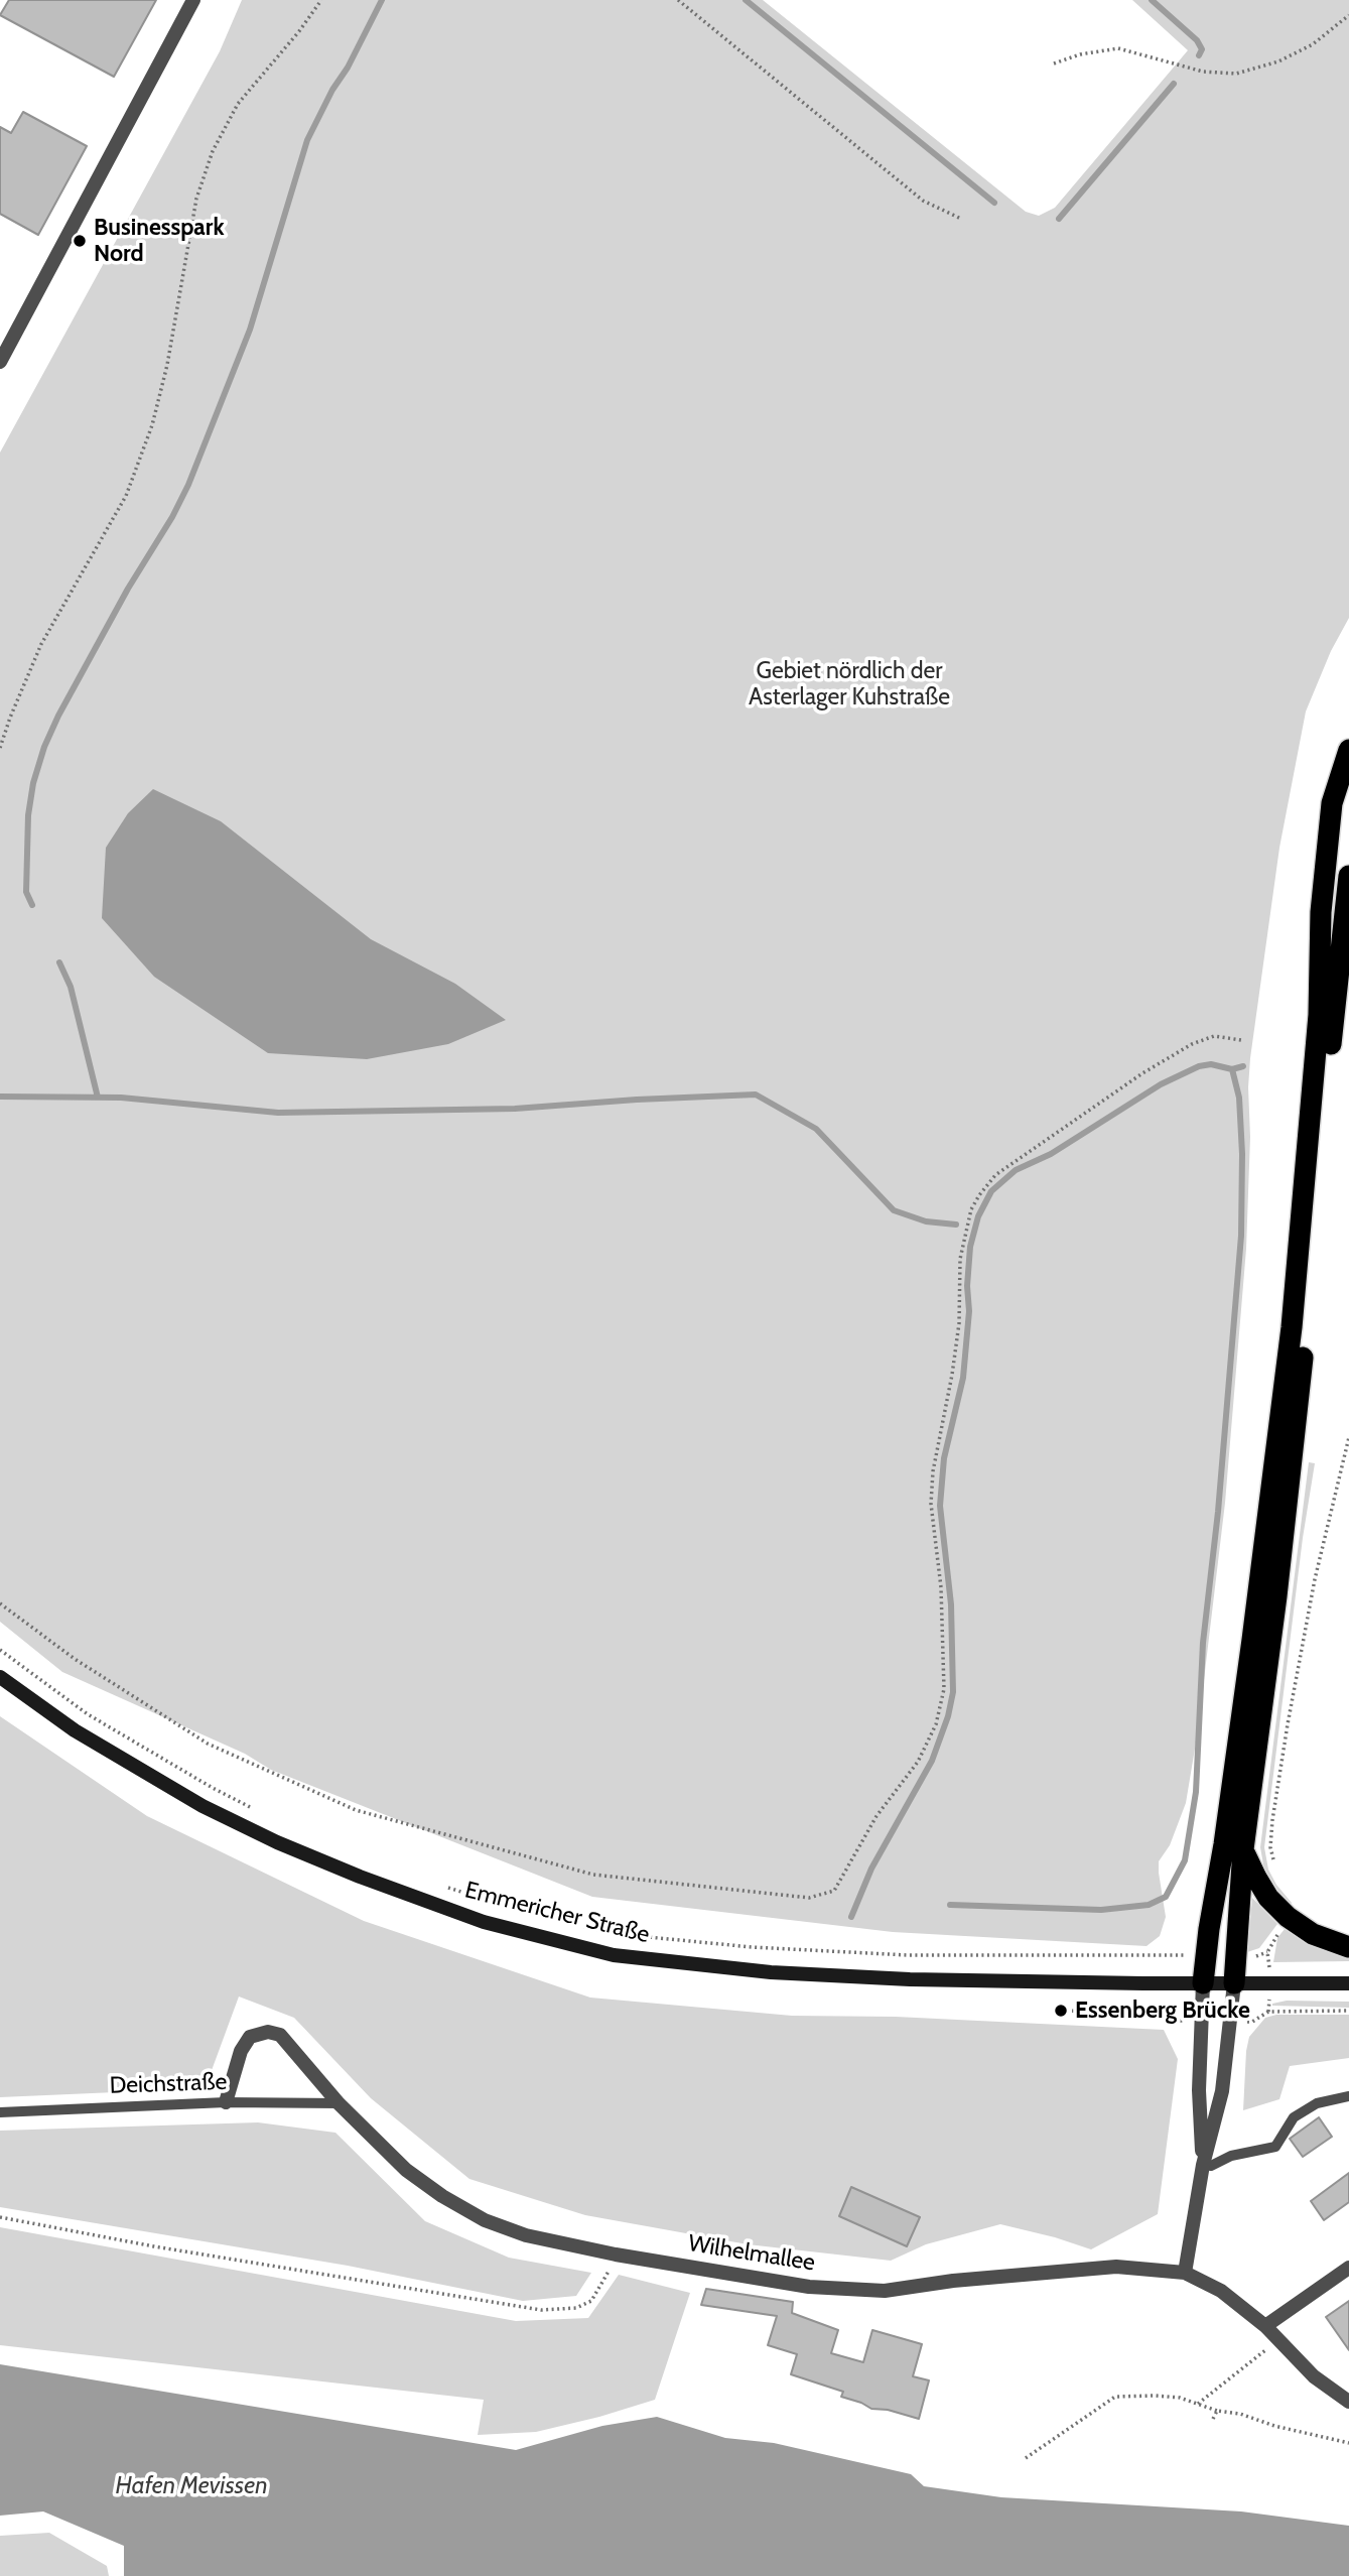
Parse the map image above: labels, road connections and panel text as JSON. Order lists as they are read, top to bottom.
{
  "streets": {
    "main road": ["Emmericher Straße"],
    "street": ["Wilhelmallee"],
    "lane": ["Deichstraße"]
  },
  "crossings": [
    ["Deichstraße", "Wilhelmallee"]
  ],
  "water": ["Hafen Mevissen"],
  "parks": ["Gebiet nördlich der Asterlager Kuhstraße"],
  "places": ["Businesspark Nord", "Essenberg Brücke"]
}
